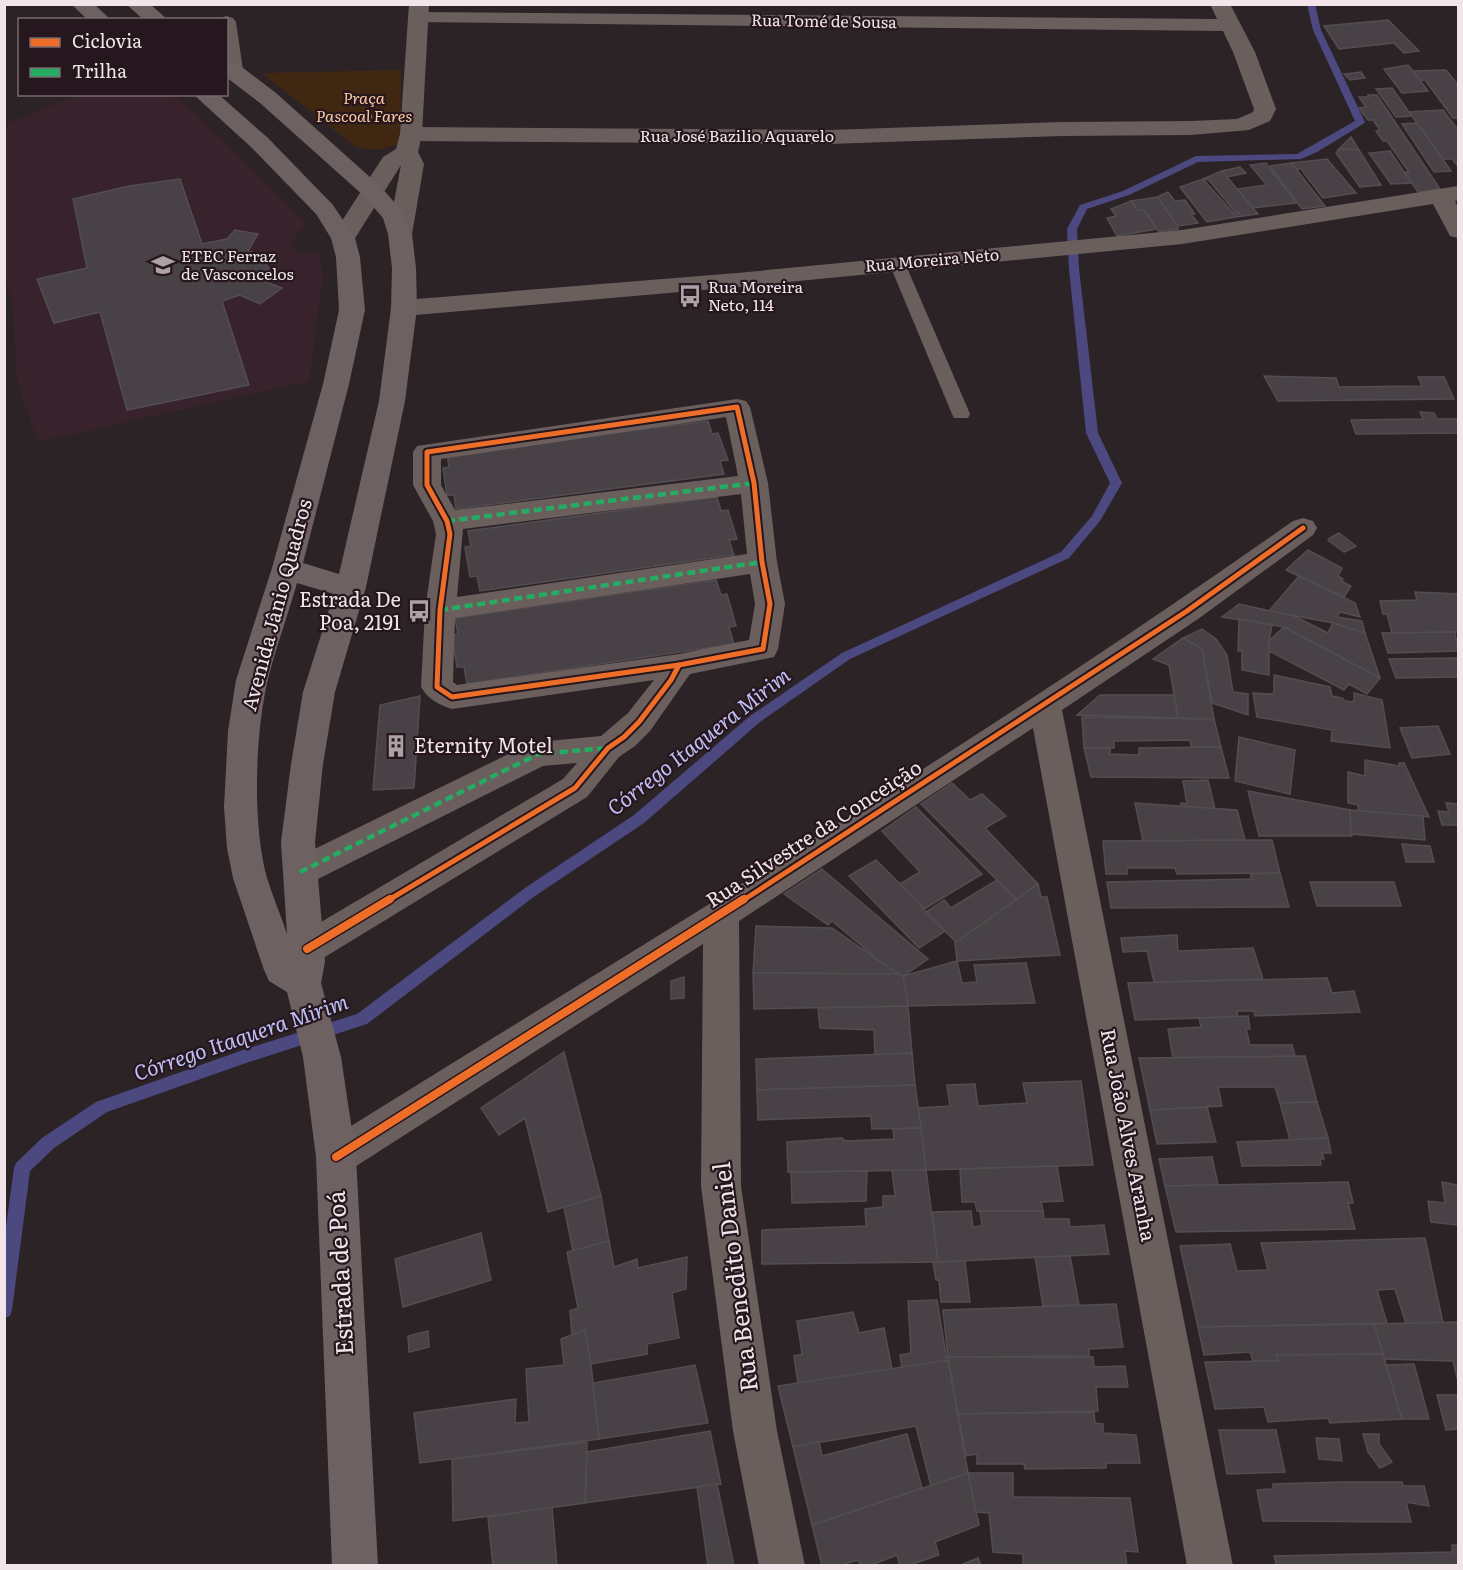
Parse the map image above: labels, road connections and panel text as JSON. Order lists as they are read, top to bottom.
{
  "streets": {
    "main road": ["Avenida Jânio Quadros", "Estrada de Poá"],
    "street": [
      "Rua Tomé de Sousa",
      "Rua José Bazilio Aquarelo",
      "Rua Moreira Neto",
      "Rua Silvestre da Conceição",
      "Rua João Alves Aranha",
      "Rua Benedito Daniel"
    ]
  },
  "crossings": [
    ["Rua Tomé de Sousa", "Rua José Bazilio Aquarelo"],
    ["Avenida Jânio Quadros", "Estrada de Poá"],
    ["Rua Silvestre da Conceição", "Rua João Alves Aranha"],
    ["Rua Silvestre da Conceição", "Estrada de Poá"],
    ["Rua Silvestre da Conceição", "Rua Benedito Daniel"]
  ],
  "water": ["Córrego Itaquera Mirim"],
  "parks": ["Praça Pascoal Fares"],
  "places": {
    "school or university": ["ETEC Ferraz de Vasconcelos"],
    "bus stop": ["Rua Moreira Neto, 114", "Estrada De Poa, 2191"],
    "building": ["Eternity Motel"]
  },
  "legend": ["Ciclovia", "Trilha"]
}
